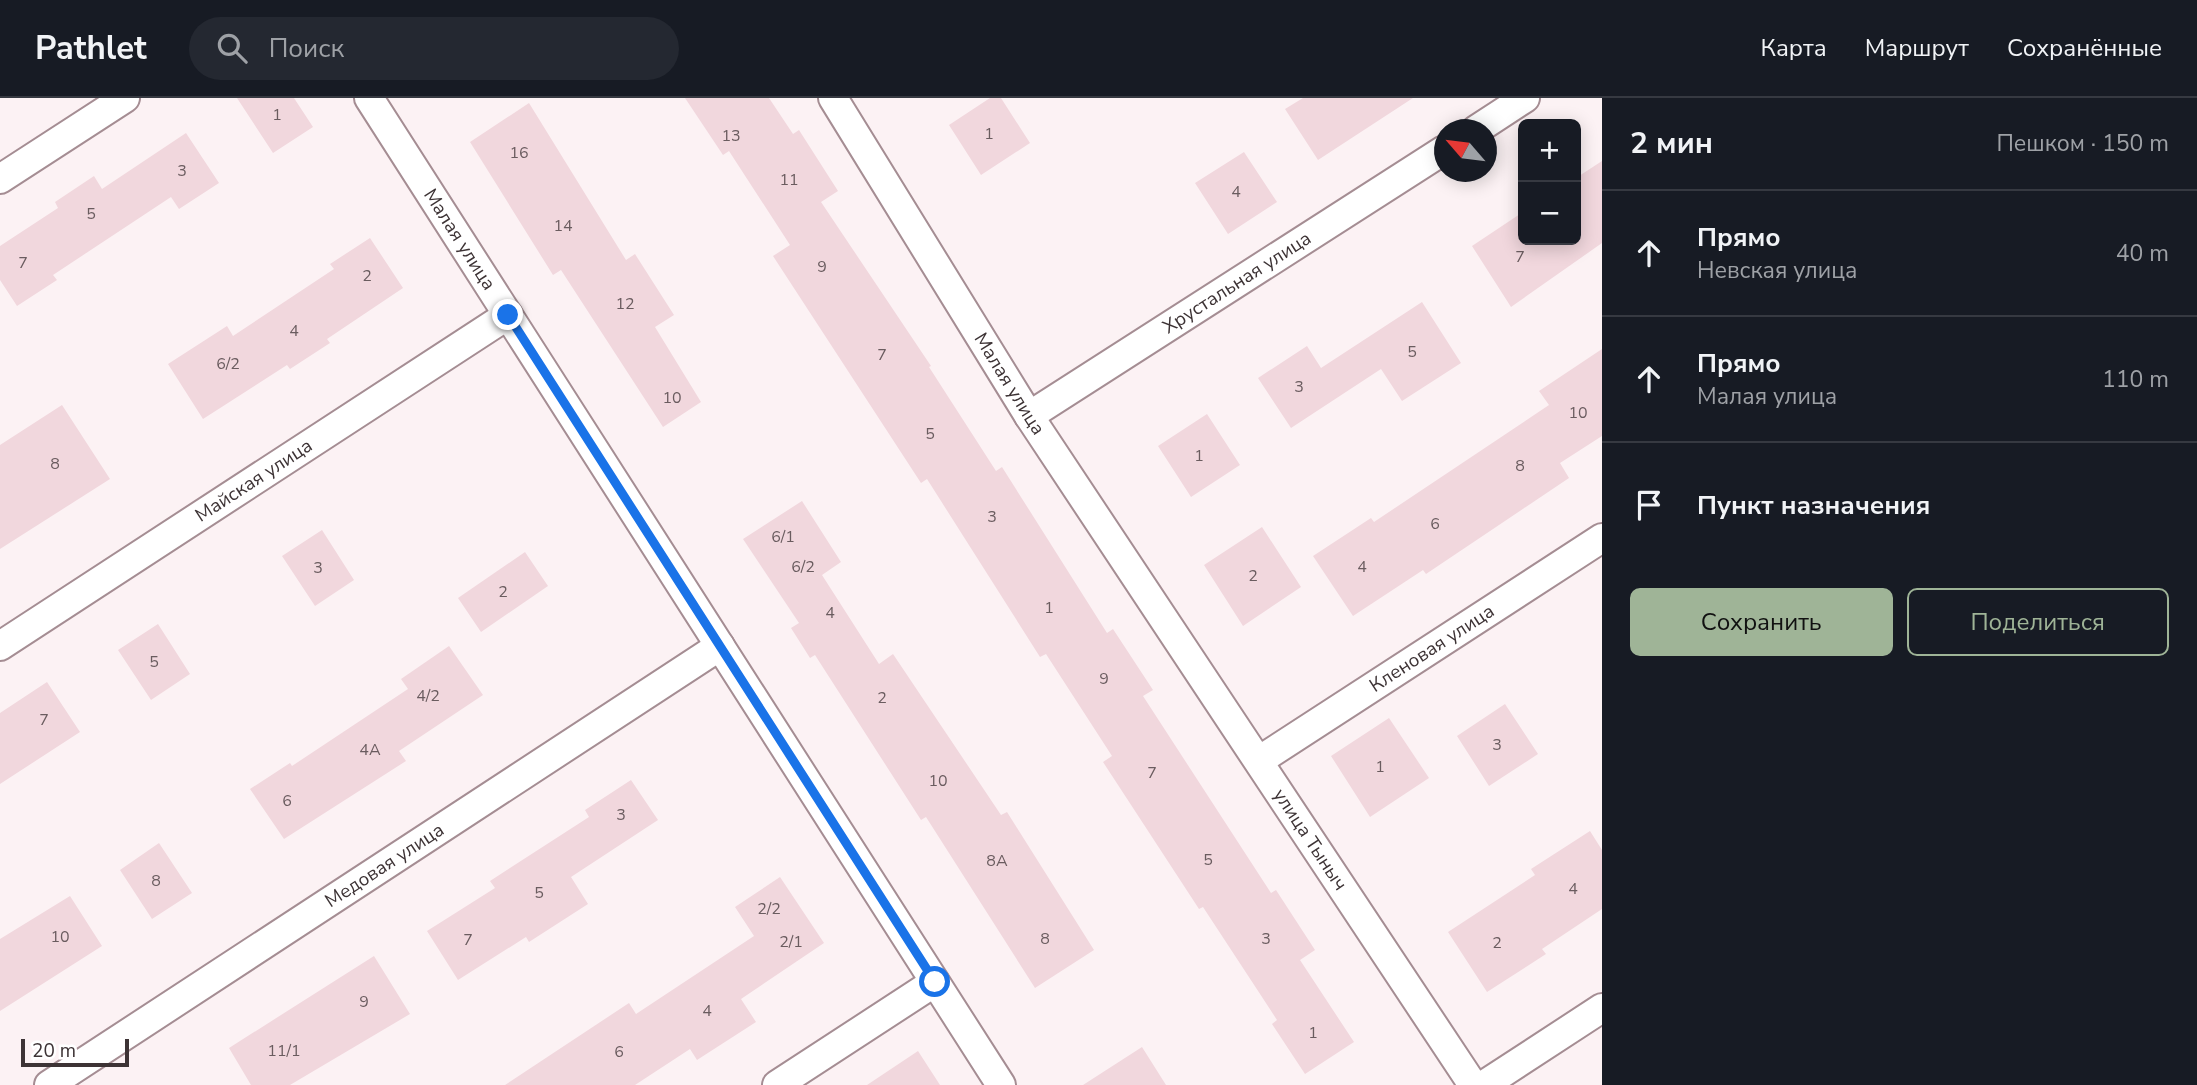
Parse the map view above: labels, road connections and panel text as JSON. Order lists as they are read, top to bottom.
{
  "streets": {
    "street": [
      "Малая улица",
      "Хрустальная улица",
      "Майская улица",
      "Кленовая улица",
      "улица Тыныч",
      "Медовая улица"
    ]
  },
  "crossings": [
    ["Малая улица", "Хрустальная улица"],
    ["Малая улица", "Майская улица"],
    ["Малая улица", "улица Тыныч"],
    ["Малая улица", "Медовая улица"],
    ["Кленовая улица", "улица Тыныч"]
  ],
  "house_numbers": [
    "1",
    "1",
    "13",
    "16",
    "3",
    "11",
    "4",
    "5",
    "14",
    "7",
    "7",
    "9",
    "2",
    "12",
    "4",
    "5",
    "7",
    "6/2",
    "3",
    "10",
    "10",
    "5",
    "1",
    "8",
    "8",
    "3",
    "6",
    "6/1",
    "6/2",
    "4",
    "3",
    "2",
    "2",
    "1",
    "4",
    "5",
    "9",
    "4/2",
    "2",
    "7",
    "3",
    "4А",
    "1",
    "7",
    "10",
    "6",
    "3",
    "5",
    "8А",
    "8",
    "4",
    "5",
    "2/2",
    "10",
    "8",
    "3",
    "7",
    "2/1",
    "2",
    "9",
    "4",
    "1",
    "11/1",
    "6"
  ],
  "scale_bar": "20 m",
  "north": "top left",
  "page": {
    "header": "Pathlet",
    "search": "Поиск",
    "nav": ["Карта", "Маршрут", "Сохранённые"],
    "heading": ["2 мин", "Пешком · 150 m"],
    "map_buttons": ["+", "−"],
    "list": [
      ["Прямо", "Невская улица", "40 m"],
      ["Прямо", "Малая улица", "110 m"],
      "Пункт назначения"
    ],
    "buttons": ["Сохранить", "Поделиться"],
    "scale": "20 m"
  }
}
